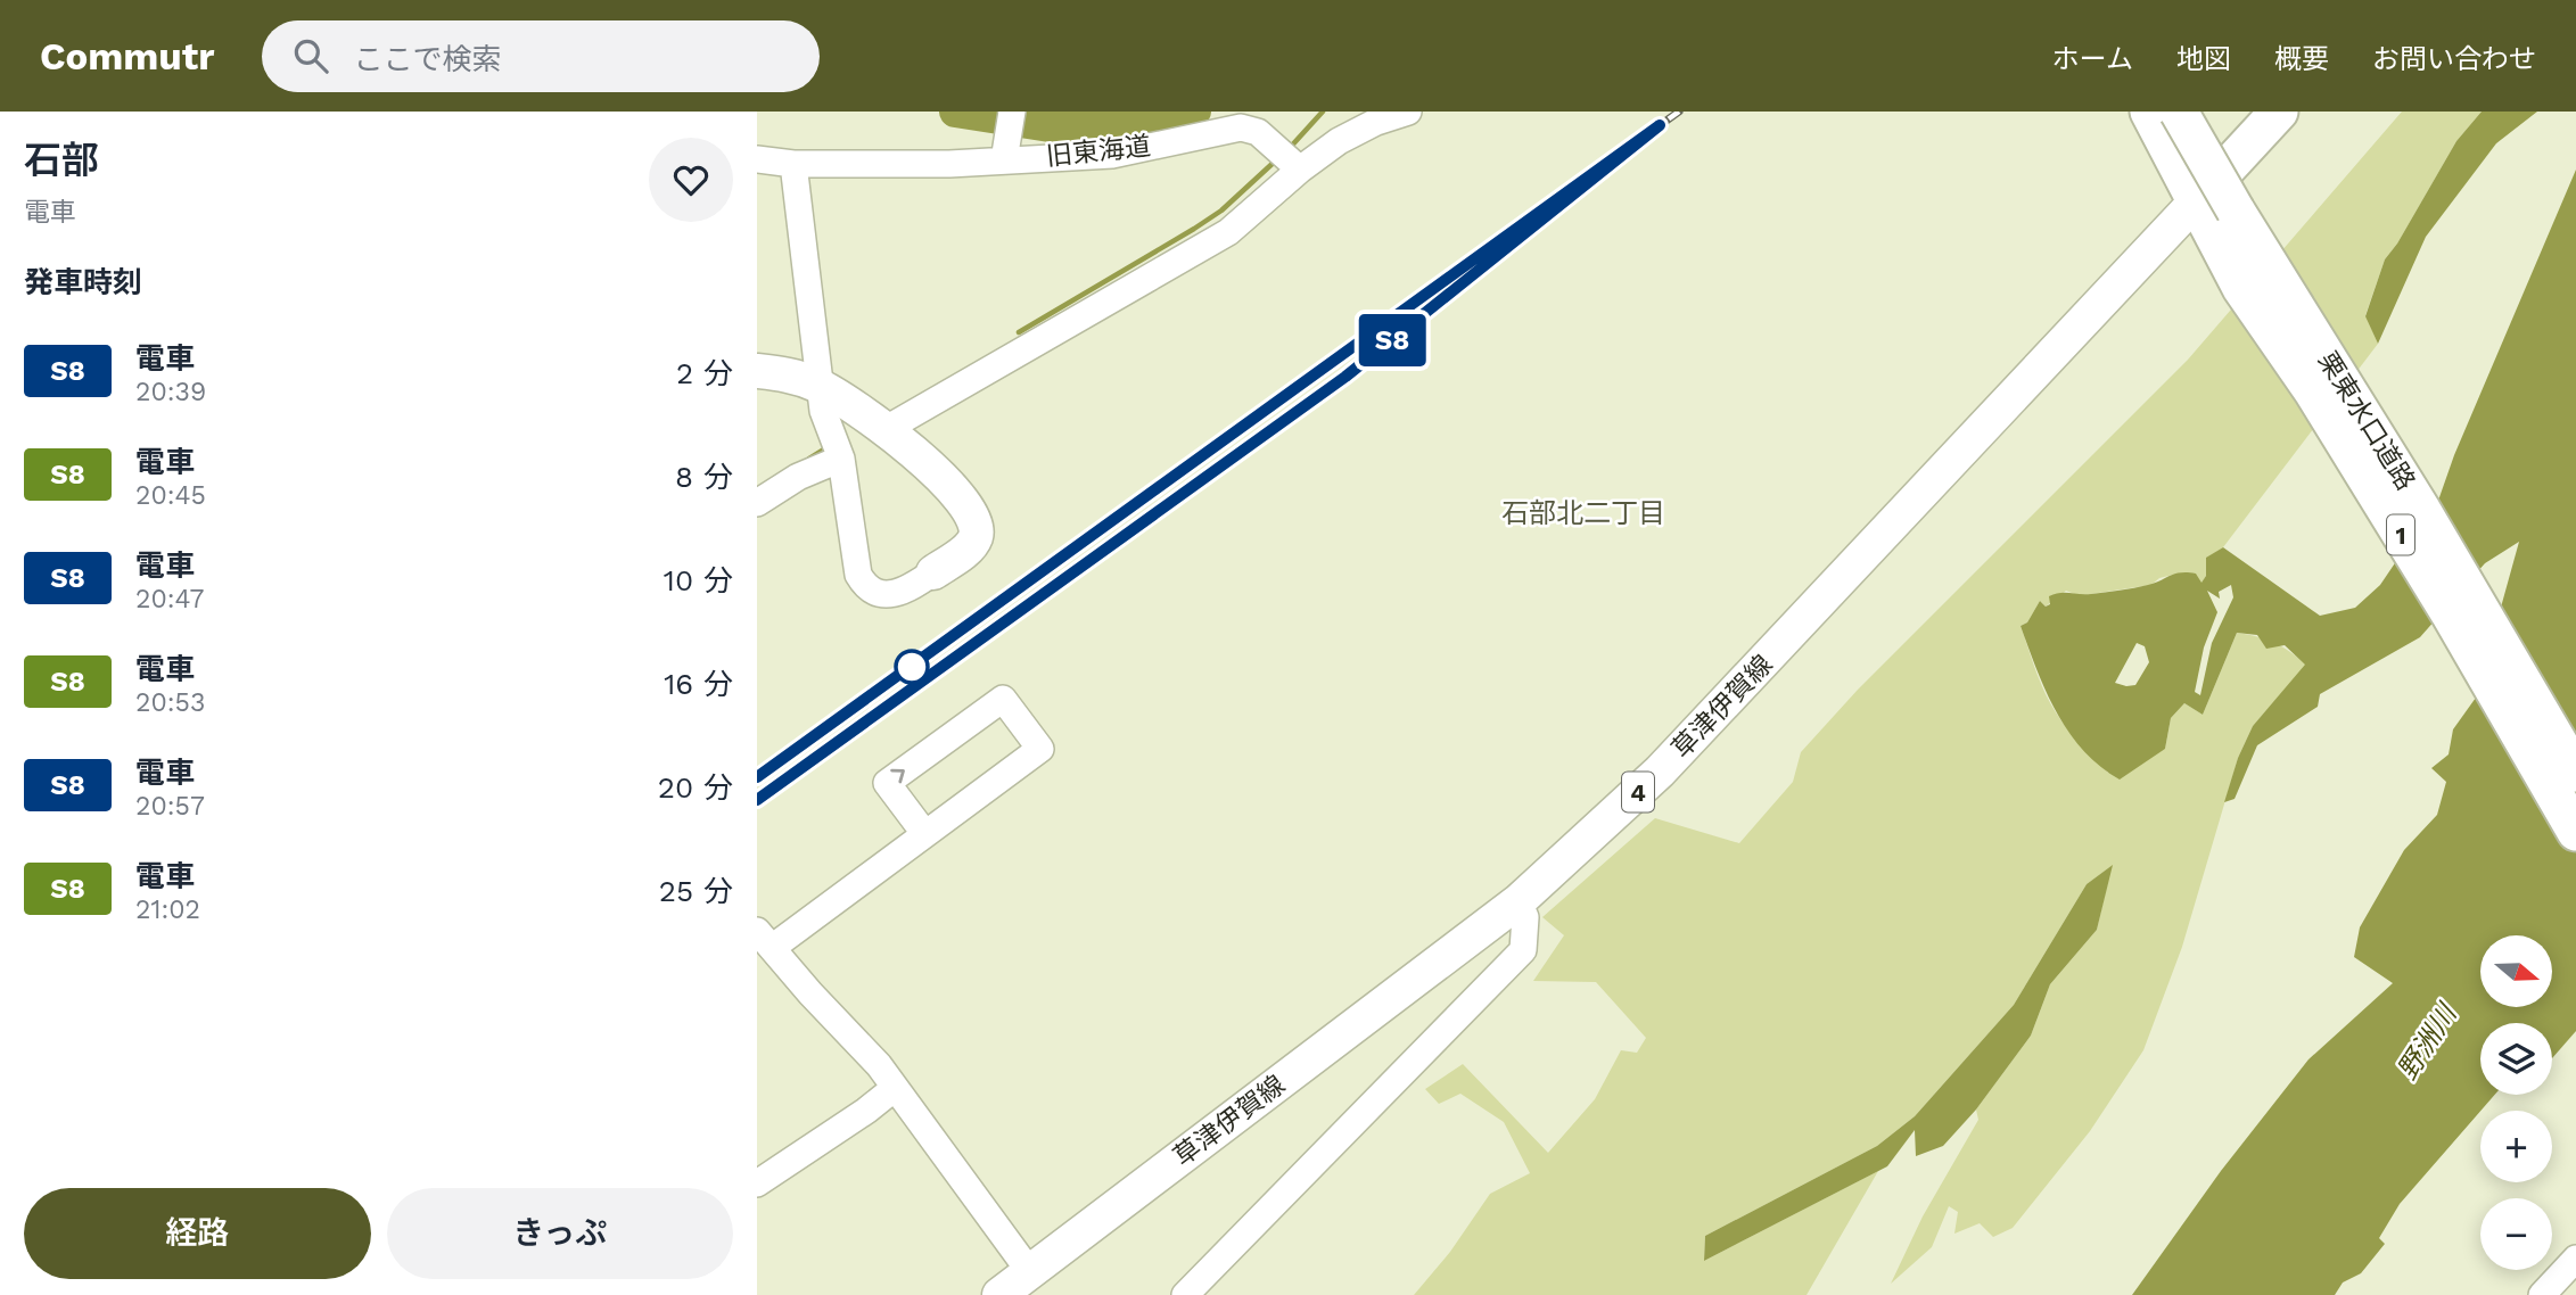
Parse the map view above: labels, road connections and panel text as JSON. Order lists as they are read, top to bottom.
{
  "streets": {
    "highway": ["栗東水口道路", "1"],
    "main road": ["草津伊賀線", "4"],
    "street": ["旧東海道"]
  },
  "crossings": [
    ["栗東水口道路", "1"],
    ["栗東水口道路", "草津伊賀線"],
    ["1", "草津伊賀線"]
  ],
  "districts": ["石部北二丁目"],
  "water": ["野洲川"],
  "north": "right",
  "page": {
    "header": "Commutr",
    "search": "ここで検索",
    "nav": [
      "ホーム",
      "地図",
      "概要",
      "お問い合わせ"
    ],
    "heading": [
      ["石部", "電車"],
      "発車時刻"
    ],
    "on_map": "S8",
    "list": [
      {
        "mark": "S8",
        "name": "電車",
        "note": "20:39",
        "value": "2 分"
      },
      {
        "mark": "S8",
        "name": "電車",
        "note": "20:45",
        "value": "8 分"
      },
      {
        "mark": "S8",
        "name": "電車",
        "note": "20:47",
        "value": "10 分"
      },
      {
        "mark": "S8",
        "name": "電車",
        "note": "20:53",
        "value": "16 分"
      },
      {
        "mark": "S8",
        "name": "電車",
        "note": "20:57",
        "value": "20 分"
      },
      {
        "mark": "S8",
        "name": "電車",
        "note": "21:02",
        "value": "25 分"
      }
    ],
    "map_buttons": ["+", "−"],
    "buttons": ["経路", "きっぷ"]
  }
}
